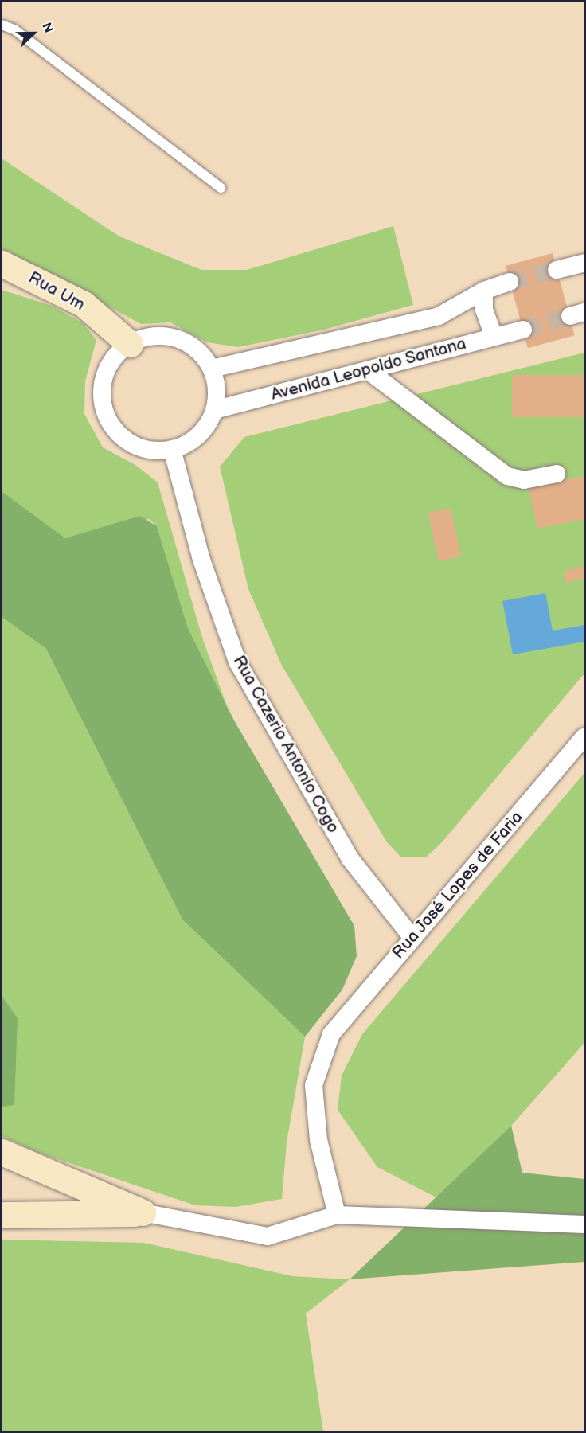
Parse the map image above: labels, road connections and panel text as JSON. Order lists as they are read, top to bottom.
{
  "streets": {
    "street": [
      "Rua Um",
      "Avenida Leopoldo Santana",
      "Rua Cazerio Antonio Cogo",
      "Rua José Lopes de Faria"
    ]
  },
  "crossings": [
    ["Rua Um", "Avenida Leopoldo Santana"],
    ["Rua Um", "Rua Cazerio Antonio Cogo"],
    ["Avenida Leopoldo Santana", "Rua Cazerio Antonio Cogo"],
    ["Rua Cazerio Antonio Cogo", "Rua José Lopes de Faria"]
  ],
  "north": "right"
}
